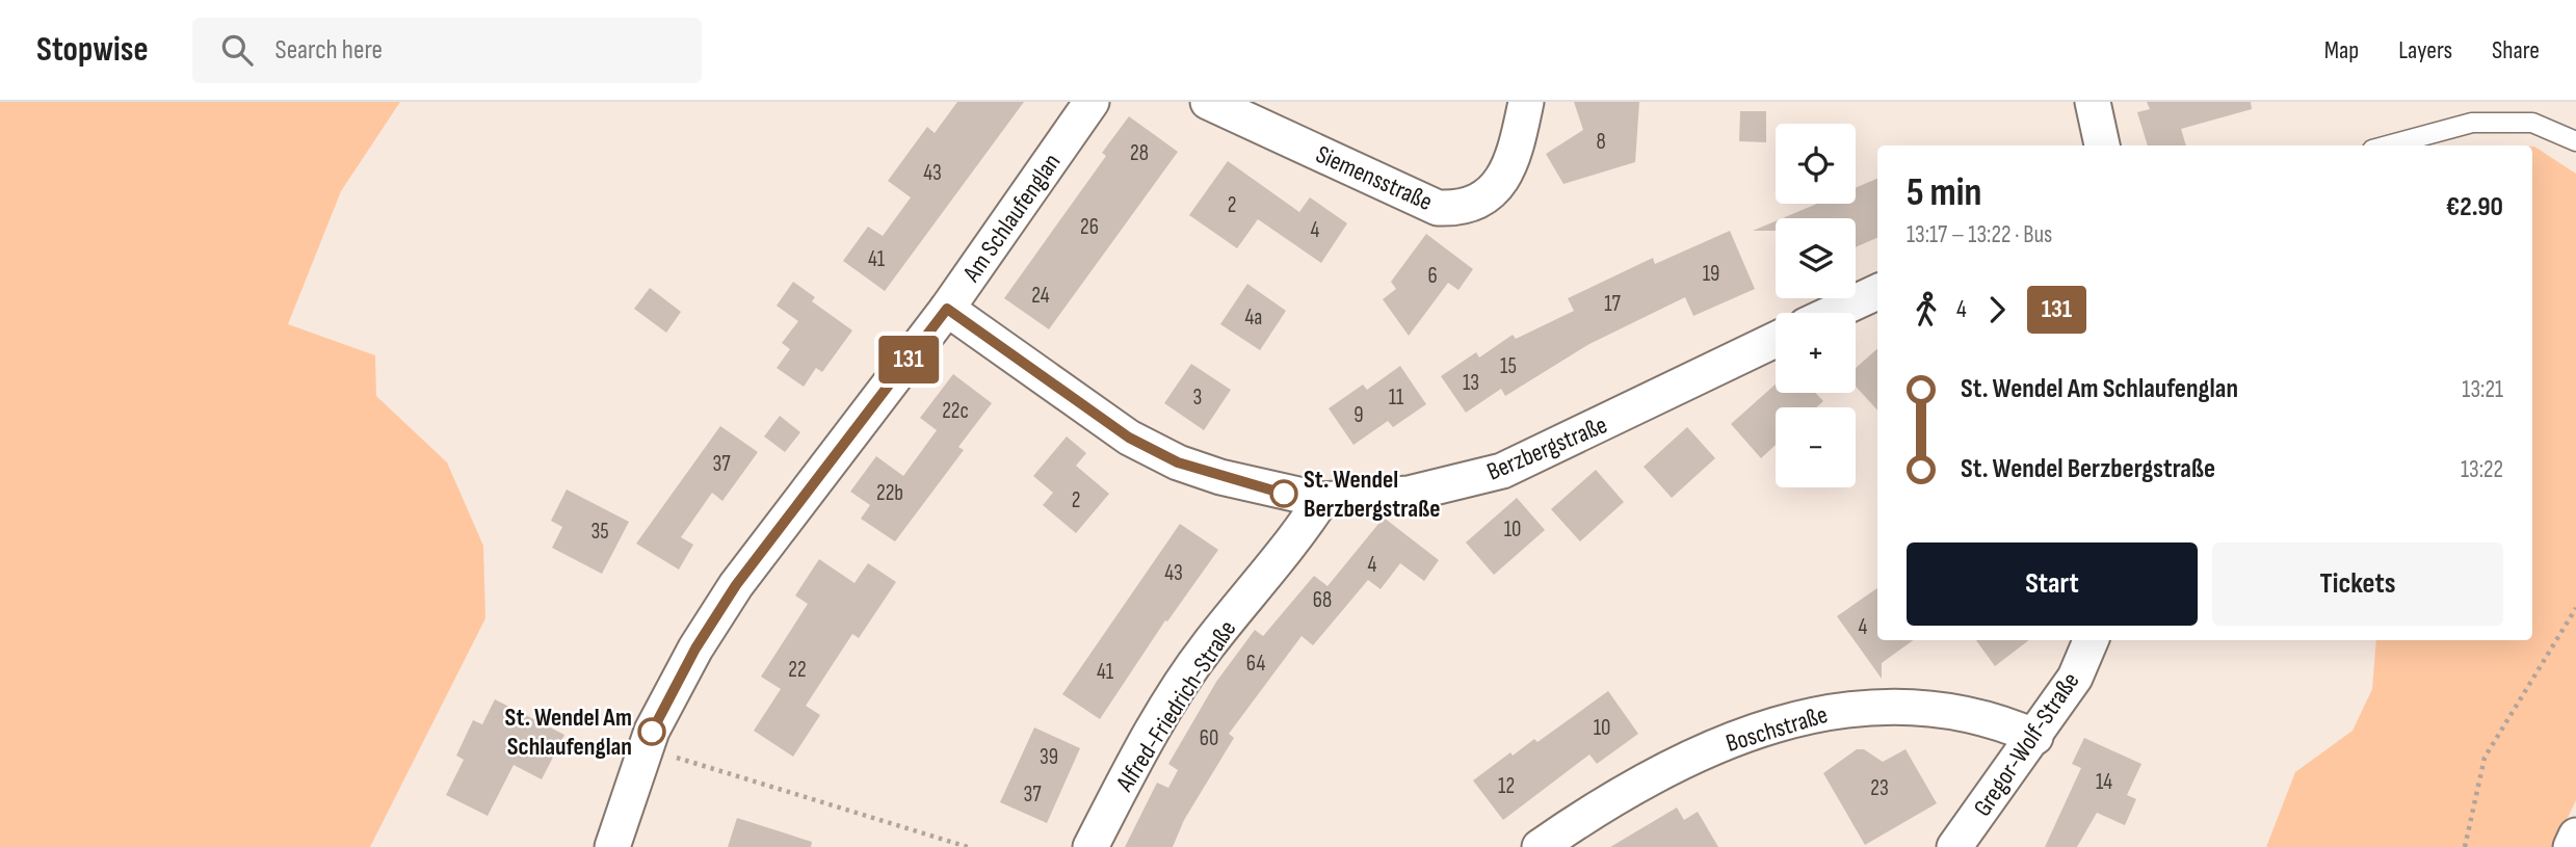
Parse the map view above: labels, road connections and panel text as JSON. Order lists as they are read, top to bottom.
{
  "streets": {
    "street": [
      "Siemensstraße",
      "Am Schlaufenglan",
      "Berzbergstraße",
      "Alfred-Friedrich-Straße",
      "Boschstraße",
      "Gregor-Wolf-Straße"
    ]
  },
  "crossings": [
    ["Am Schlaufenglan", "Berzbergstraße"],
    ["Berzbergstraße", "Alfred-Friedrich-Straße"],
    ["Boschstraße", "Gregor-Wolf-Straße"]
  ],
  "places": ["St. Wendel Berzbergstraße", "St. Wendel Am Schlaufenglan"],
  "lines": ["bus line 131"],
  "house_numbers": [
    "8",
    "28",
    "43",
    "2",
    "26",
    "4",
    "41",
    "19",
    "6",
    "24",
    "17",
    "4a",
    "15",
    "13",
    "3",
    "11",
    "22c",
    "9",
    "37",
    "22b",
    "2",
    "10",
    "35",
    "4",
    "43",
    "68",
    "4",
    "64",
    "22",
    "41",
    "10",
    "60",
    "39",
    "14",
    "12",
    "23",
    "37"
  ],
  "page": {
    "header": "Stopwise",
    "search": "Search here",
    "nav": ["Map", "Layers", "Share"],
    "on_map": "131",
    "map_buttons": ["+", "−"],
    "heading": ["5 min", "13:17 – 13:22 · Bus", "€2.90"],
    "legs": ["4", "131"],
    "list": [
      {
        "name": "St. Wendel Am Schlaufenglan",
        "value": "13:21"
      },
      {
        "name": "St. Wendel Berzbergstraße",
        "value": "13:22"
      }
    ],
    "buttons": ["Start", "Tickets"]
  }
}
